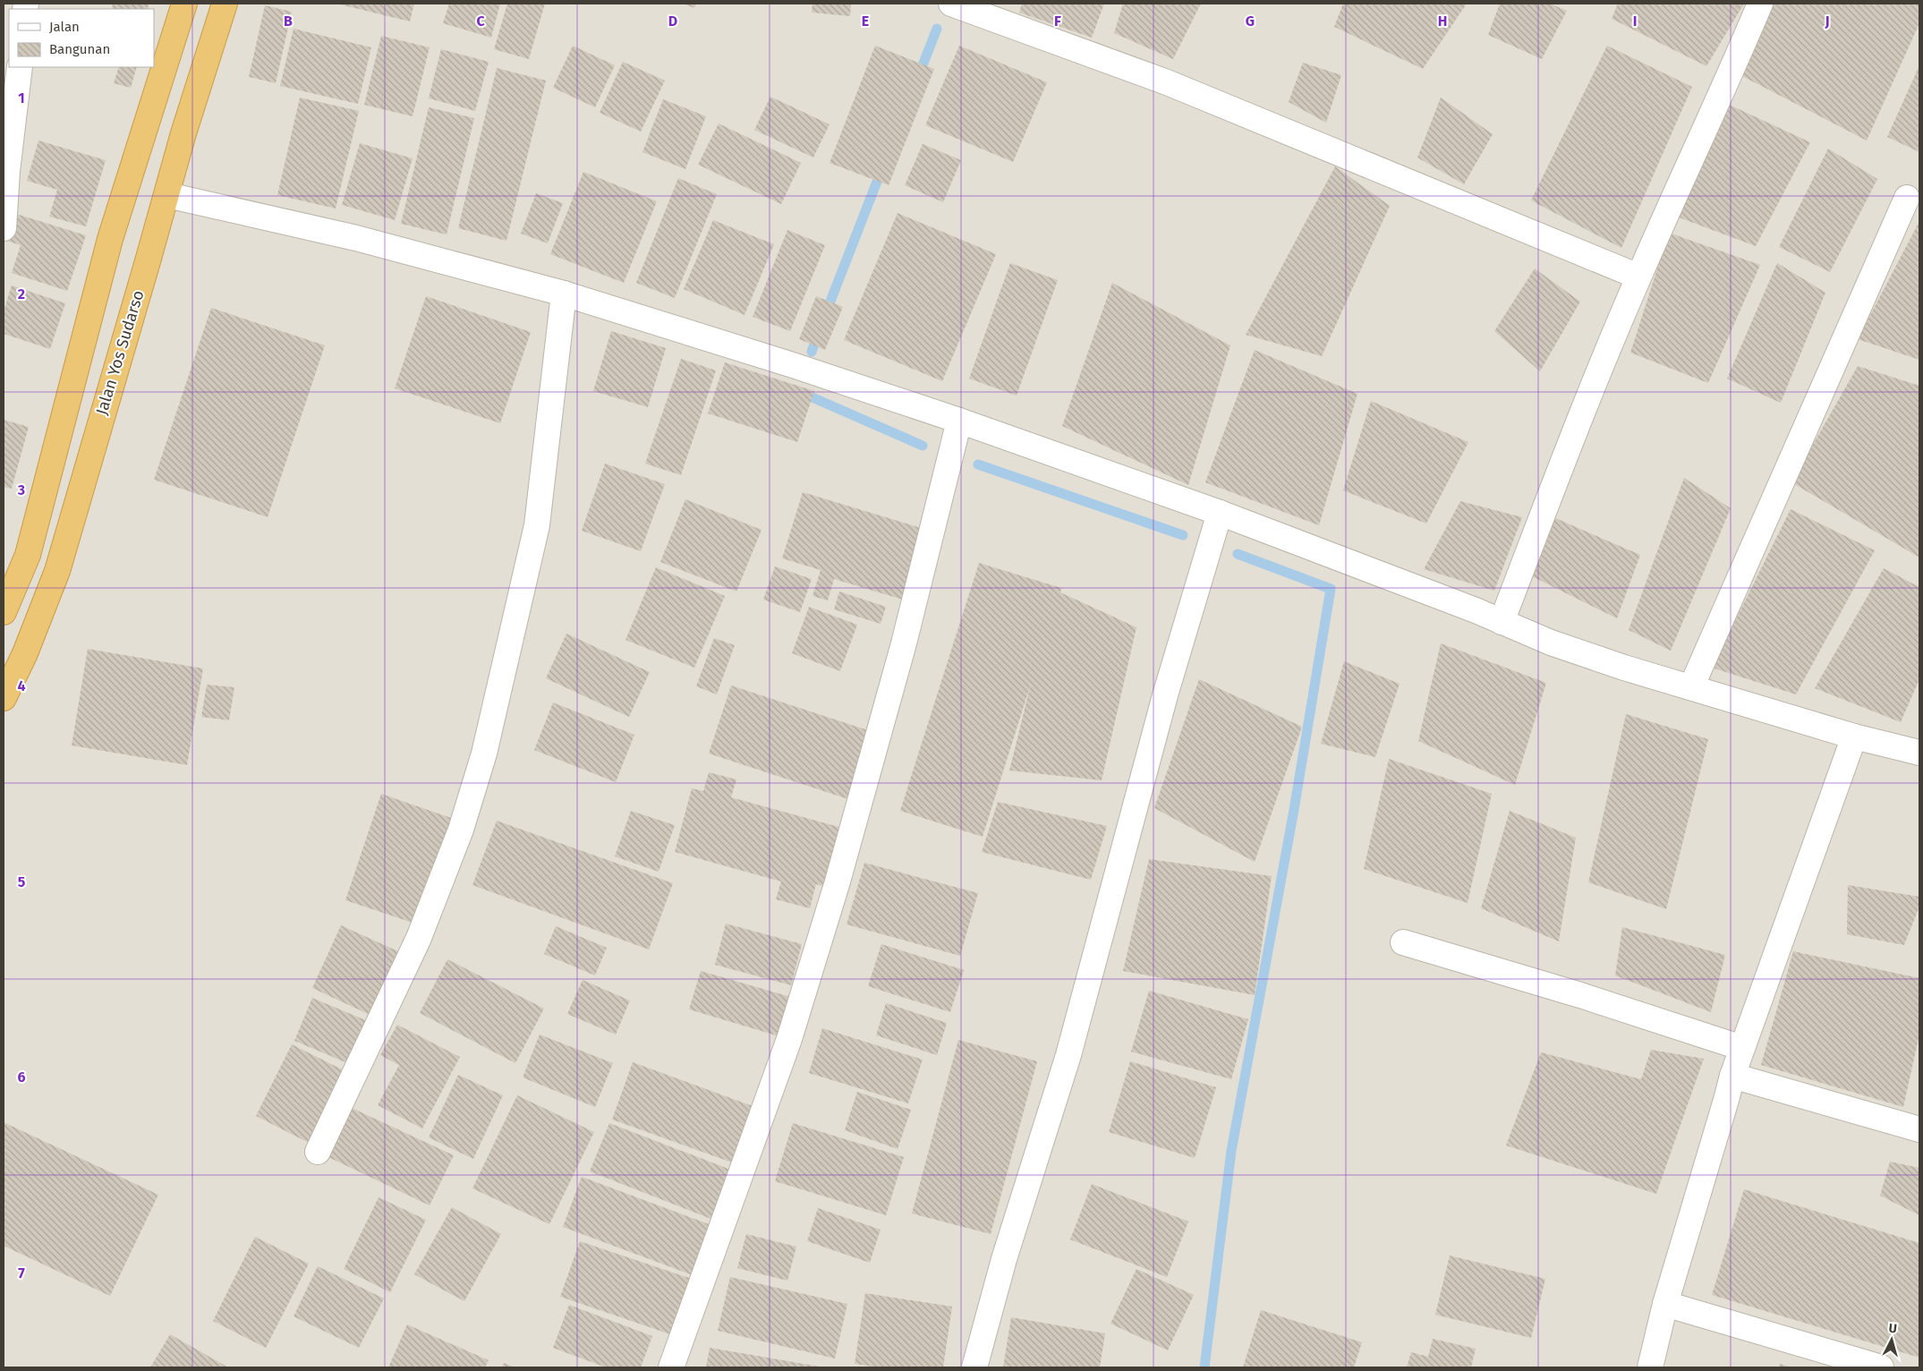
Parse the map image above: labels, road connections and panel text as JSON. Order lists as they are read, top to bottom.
{
  "streets": {
    "highway": ["Jalan Yos Sudarso"]
  },
  "legend": ["Jalan", "Bangunan"],
  "north": "top",
  "grid": {
    "columns": [
      "B",
      "C",
      "D",
      "E",
      "F",
      "G",
      "H",
      "I",
      "J"
    ],
    "rows": [
      "1",
      "2",
      "3",
      "4",
      "5",
      "6",
      "7"
    ]
  }
}
